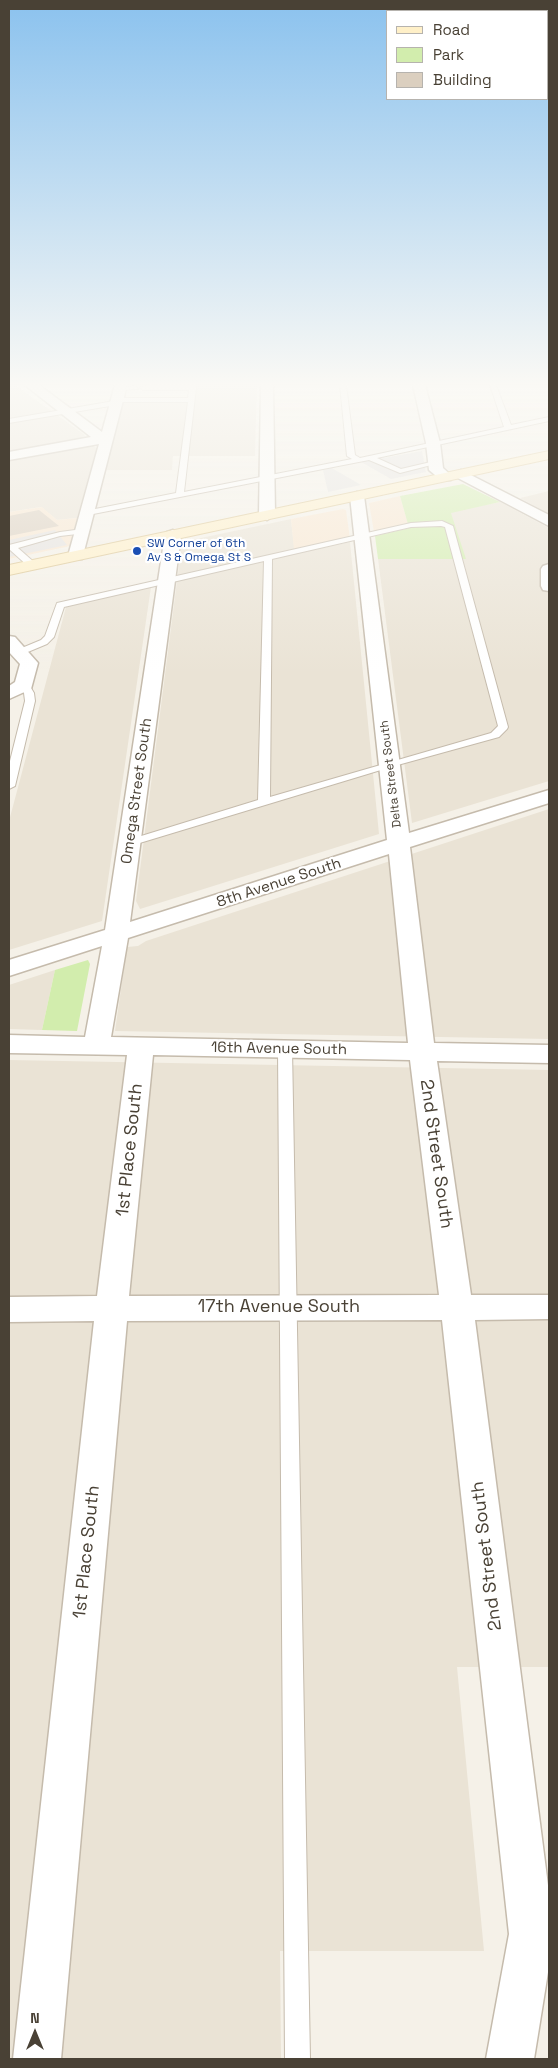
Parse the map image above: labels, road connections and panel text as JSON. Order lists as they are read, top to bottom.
{
  "streets": {
    "street": [
      "Delta Street South",
      "Omega Street South",
      "8th Avenue South",
      "16th Avenue South",
      "1st Place South",
      "2nd Street South",
      "17th Avenue South"
    ]
  },
  "crossings": [
    ["Delta Street South", "8th Avenue South"],
    ["Delta Street South", "16th Avenue South"],
    ["Delta Street South", "2nd Street South"],
    ["Omega Street South", "8th Avenue South"],
    ["Omega Street South", "16th Avenue South"],
    ["16th Avenue South", "1st Place South"],
    ["16th Avenue South", "2nd Street South"],
    ["1st Place South", "17th Avenue South"],
    ["2nd Street South", "17th Avenue South"]
  ],
  "places": ["SW Corner of 6th Av S & Omega St S"],
  "legend": ["Road", "Park", "Building"],
  "north": "top"
}
